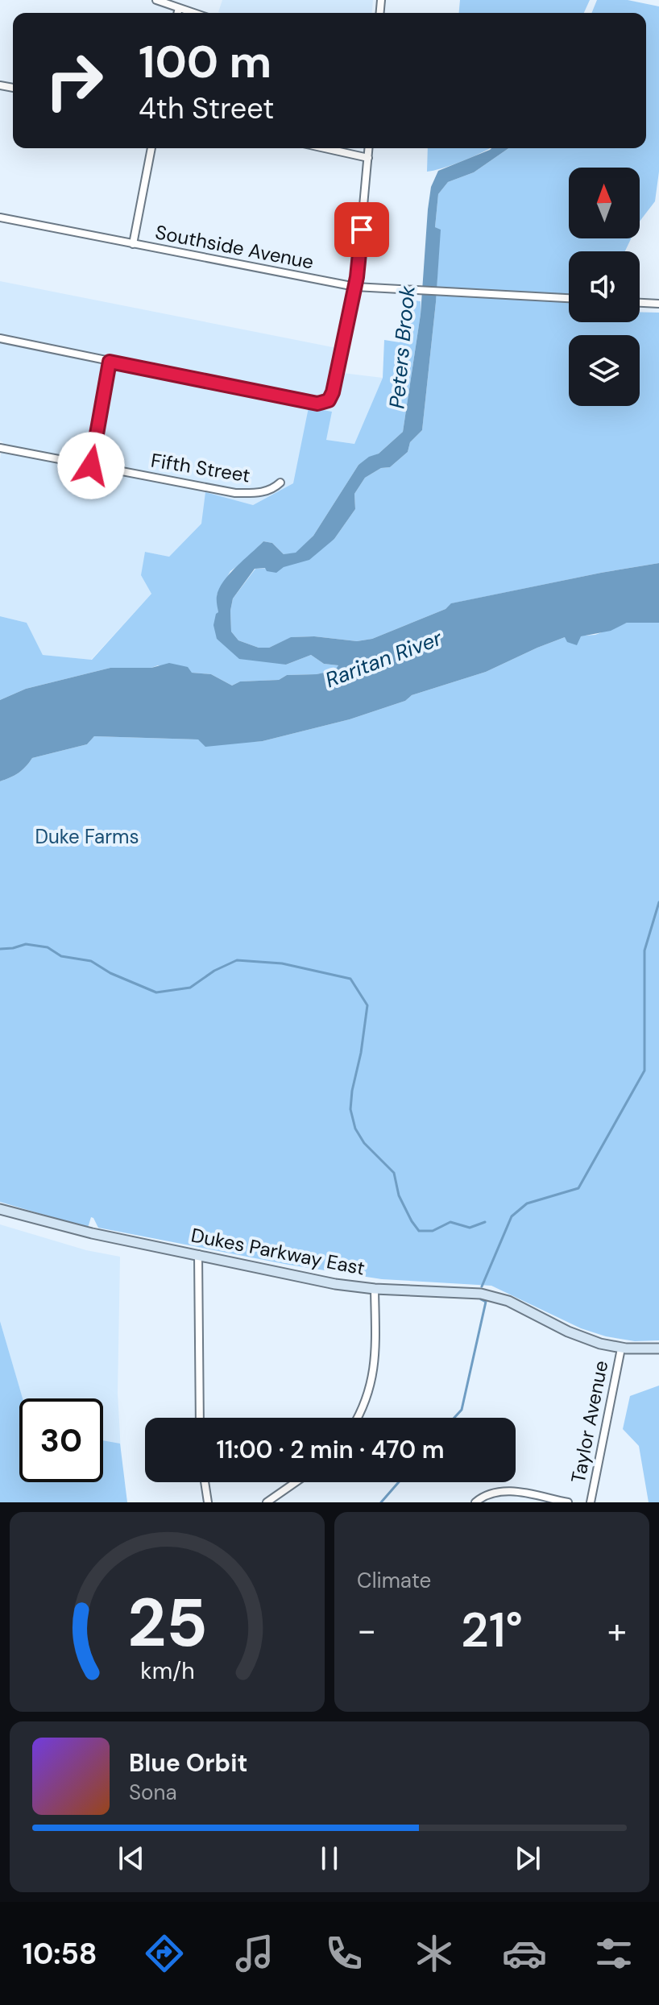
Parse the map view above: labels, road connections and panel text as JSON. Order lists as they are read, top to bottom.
{
  "streets": {
    "street": [
      "Southside Avenue",
      "Fifth Street",
      "Dukes Parkway East",
      "Taylor Avenue"
    ]
  },
  "crossings": [
    ["Dukes Parkway East", "Taylor Avenue"]
  ],
  "water": ["Peters Brook", "Raritan River"],
  "parks": ["Duke Farms"],
  "north": "top",
  "page": {
    "turn": ["100 m", "4th Street"],
    "limit": "30",
    "trip": "11:00 · 2 min · 470 m",
    "tile": "Climate",
    "heat": ["−", "21°", "+"],
    "song": ["Blue Orbit", "Sona"],
    "tabs": "10:58",
    "gauge": ["25", "km/h"]
  }
}
